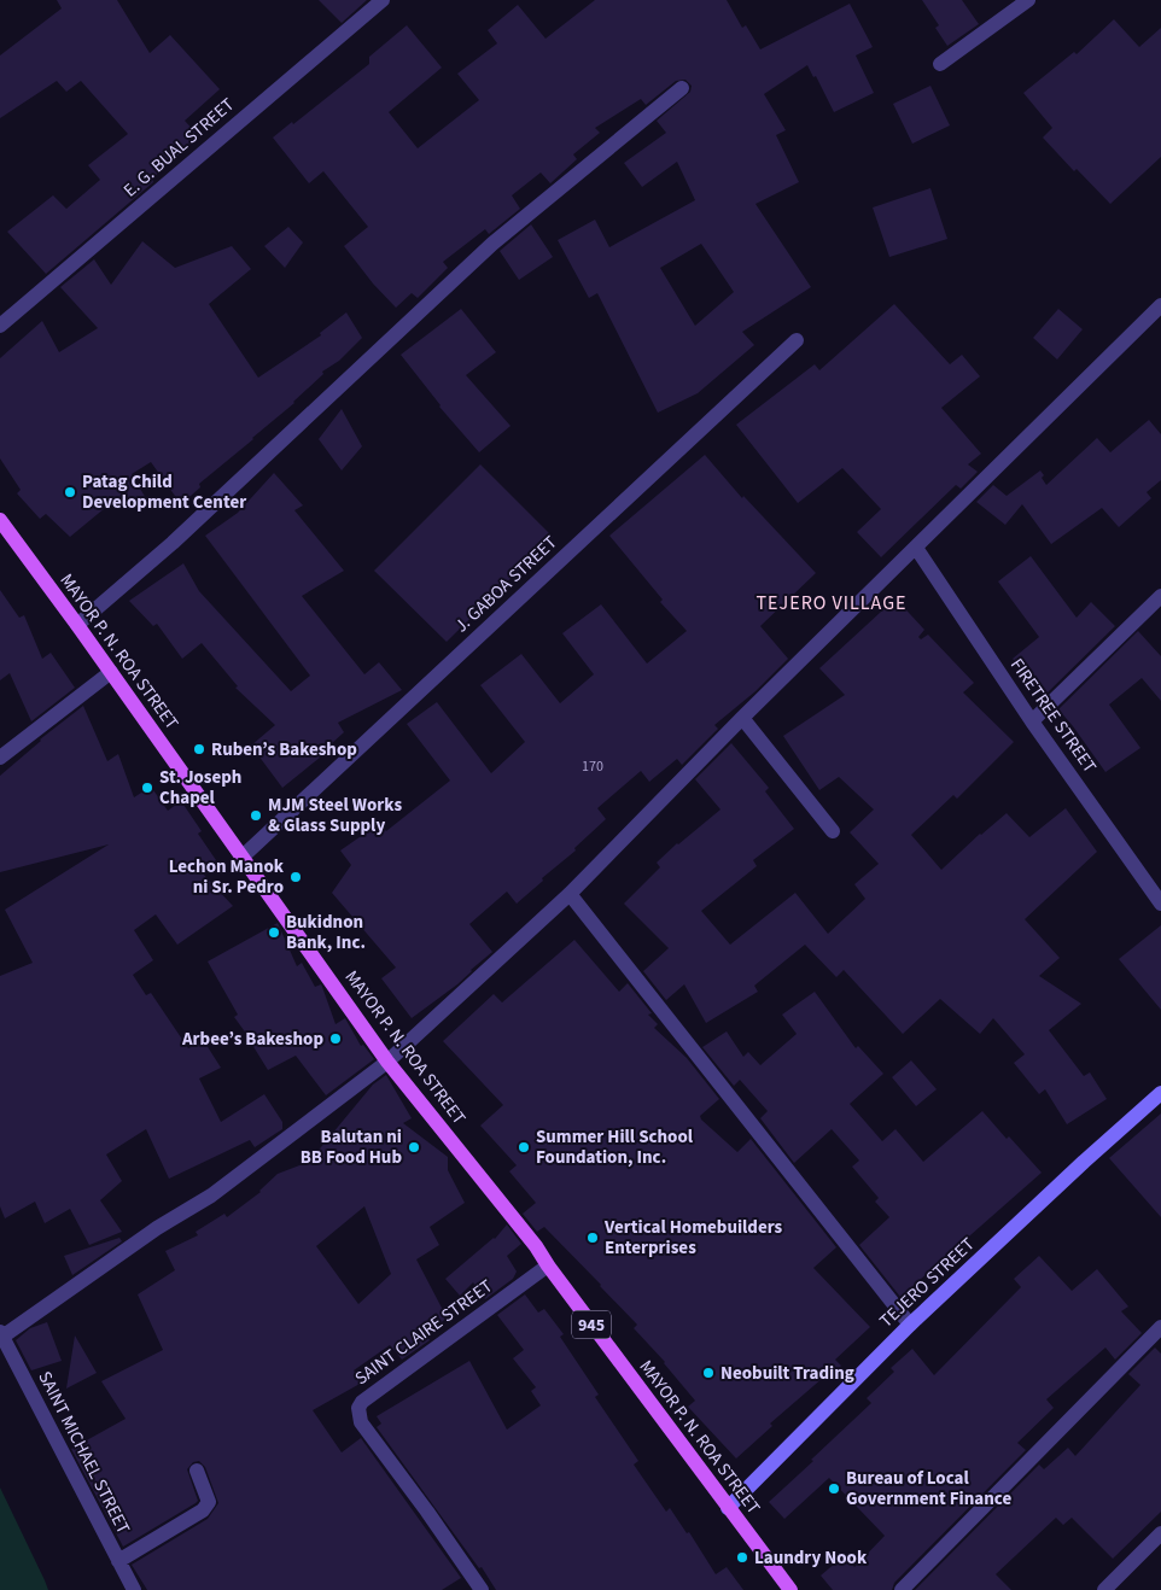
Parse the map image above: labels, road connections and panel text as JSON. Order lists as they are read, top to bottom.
{
  "streets": {
    "main road": ["MAYOR P. N. ROA STREET", "TEJERO STREET", "945"],
    "street": [
      "E. G. BUAL STREET",
      "J. GABOA STREET",
      "FIRETREE STREET",
      "SAINT CLAIRE STREET",
      "SAINT MICHAEL STREET"
    ]
  },
  "crossings": [
    ["J. GABOA STREET", "MAYOR P. N. ROA STREET"],
    ["MAYOR P. N. ROA STREET", "TEJERO STREET"],
    ["MAYOR P. N. ROA STREET", "SAINT CLAIRE STREET"]
  ],
  "districts": ["TEJERO VILLAGE"],
  "places": [
    "Patag Child Development Center",
    "Ruben’s Bakeshop",
    "St. Joseph Chapel",
    "MJM Steel Works & Glass Supply",
    "Lechon Manok ni Sr. Pedro",
    "Bukidnon Bank, Inc.",
    "Arbee’s Bakeshop",
    "Balutan ni BB Food Hub",
    "Summer Hill School Foundation, Inc.",
    "Vertical Homebuilders Enterprises",
    "Neobuilt Trading",
    "Bureau of Local Government Finance",
    "Laundry Nook"
  ],
  "house_numbers": ["170"]
}
